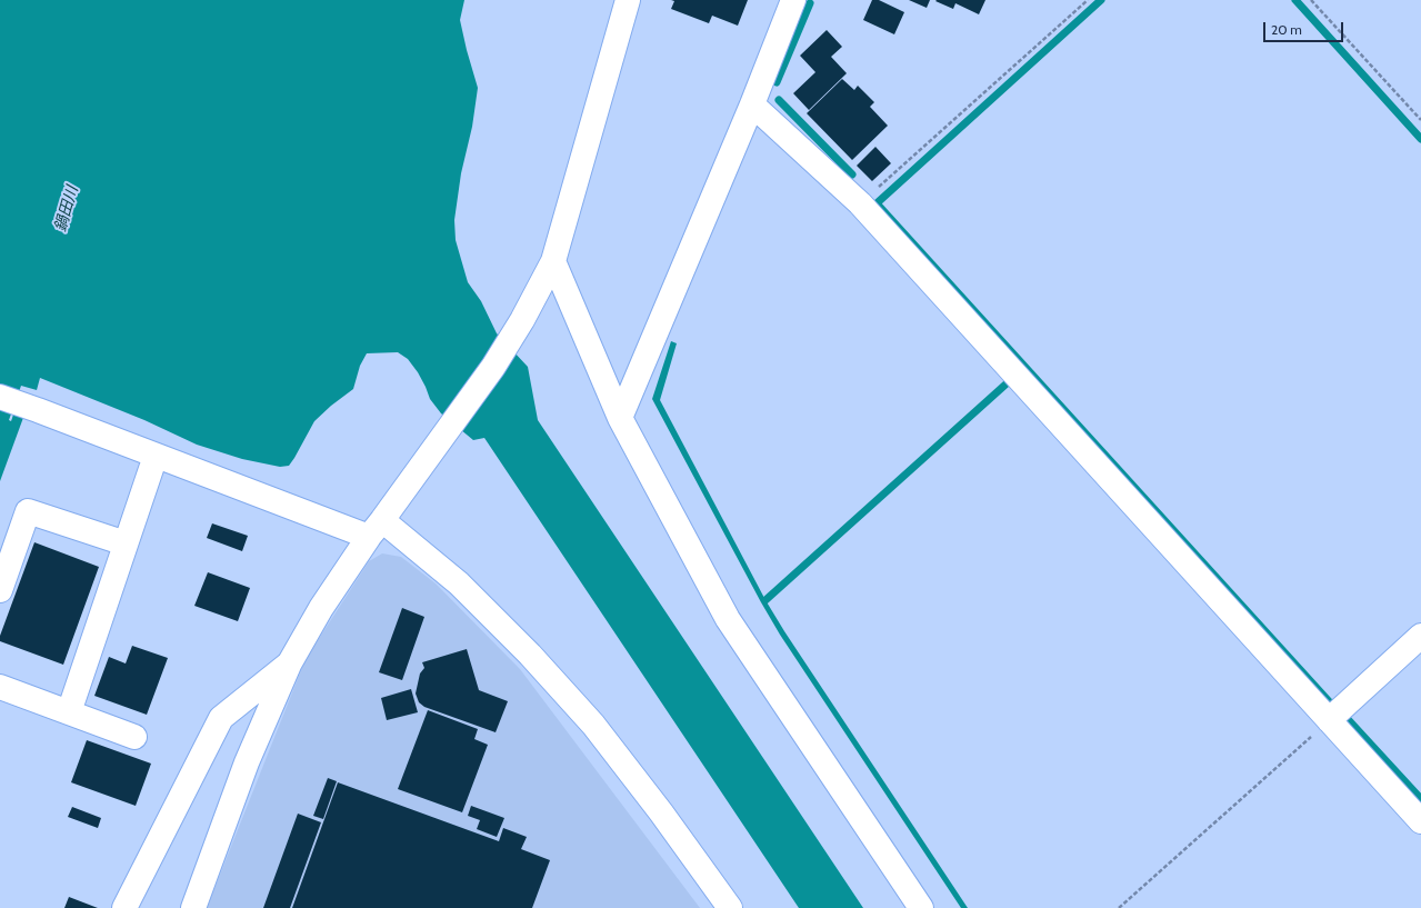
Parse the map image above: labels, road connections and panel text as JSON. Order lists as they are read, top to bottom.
{
  "water": ["鍋田川"],
  "scale_bar": "20 m"
}
